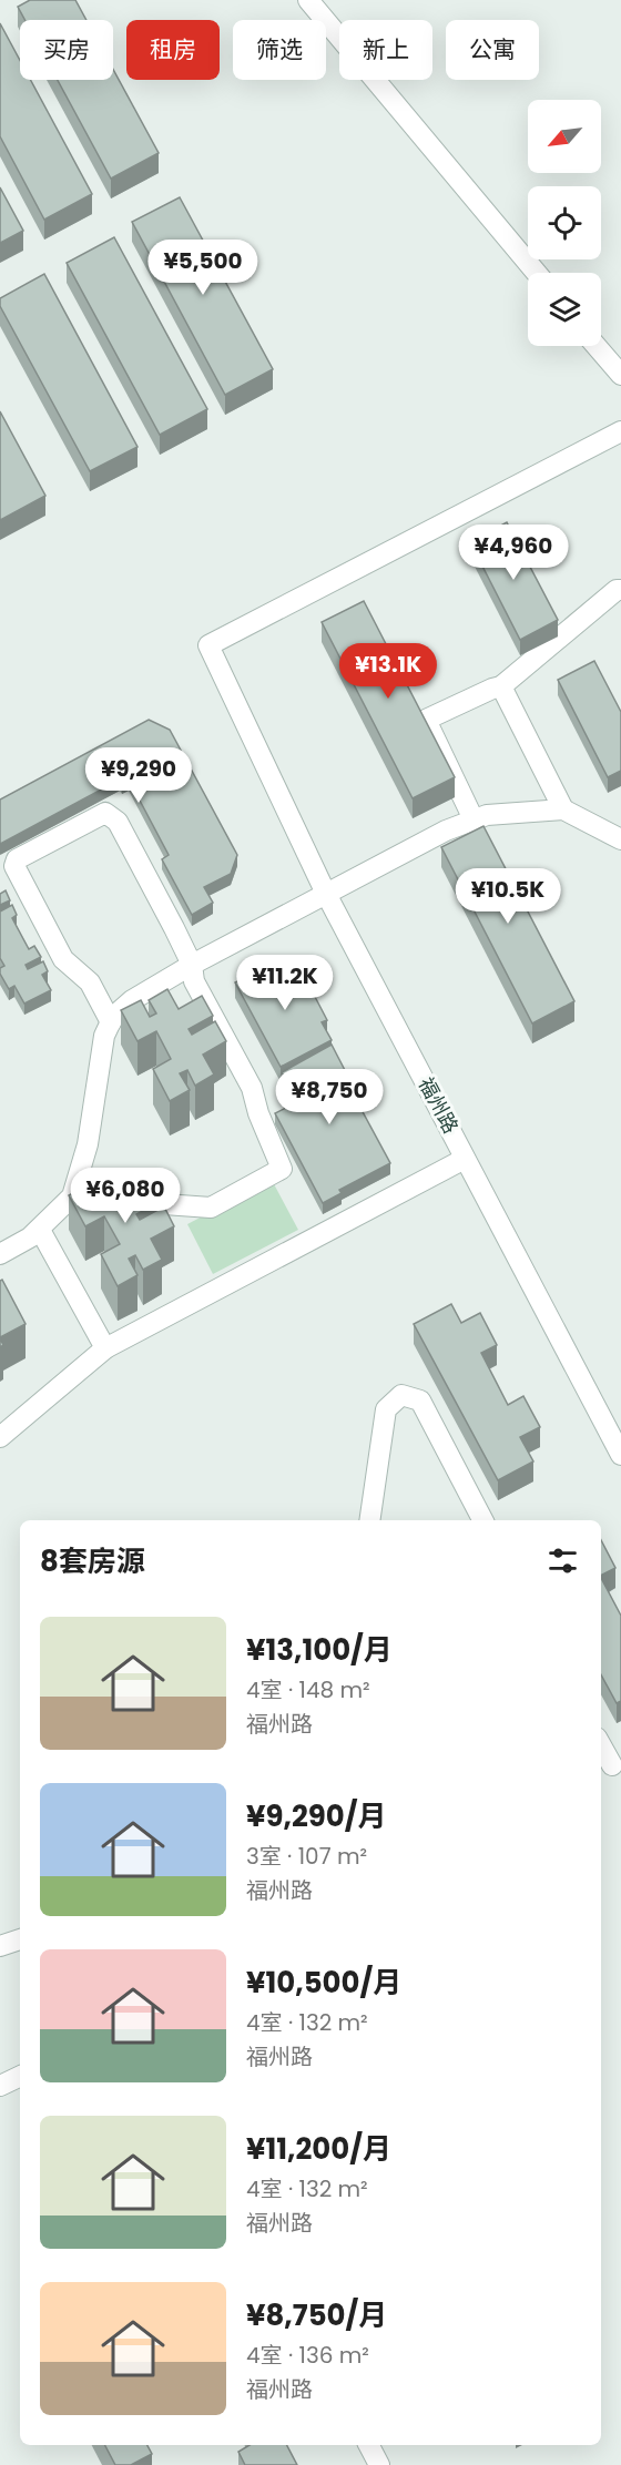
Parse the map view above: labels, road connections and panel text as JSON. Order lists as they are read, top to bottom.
{
  "streets": {
    "street": ["福州路"]
  },
  "north": "bottom left",
  "page": {
    "chip": [
      "买房",
      "租房",
      "筛选",
      "新上",
      "公寓"
    ],
    "price": [
      "¥5,500",
      "¥4,960",
      "¥13.1K",
      "¥9,290",
      "¥10.5K",
      "¥11.2K",
      "¥8,750",
      "¥6,080"
    ],
    "heading": "8套房源",
    "list": [
      {
        "name": "¥13,100/月",
        "note": "4室 · 148 m² · 福州路"
      },
      {
        "name": "¥9,290/月",
        "note": "3室 · 107 m² · 福州路"
      },
      {
        "name": "¥10,500/月",
        "note": "4室 · 132 m² · 福州路"
      },
      {
        "name": "¥11,200/月",
        "note": "4室 · 132 m² · 福州路"
      },
      {
        "name": "¥8,750/月",
        "note": "4室 · 136 m² · 福州路"
      }
    ]
  }
}
